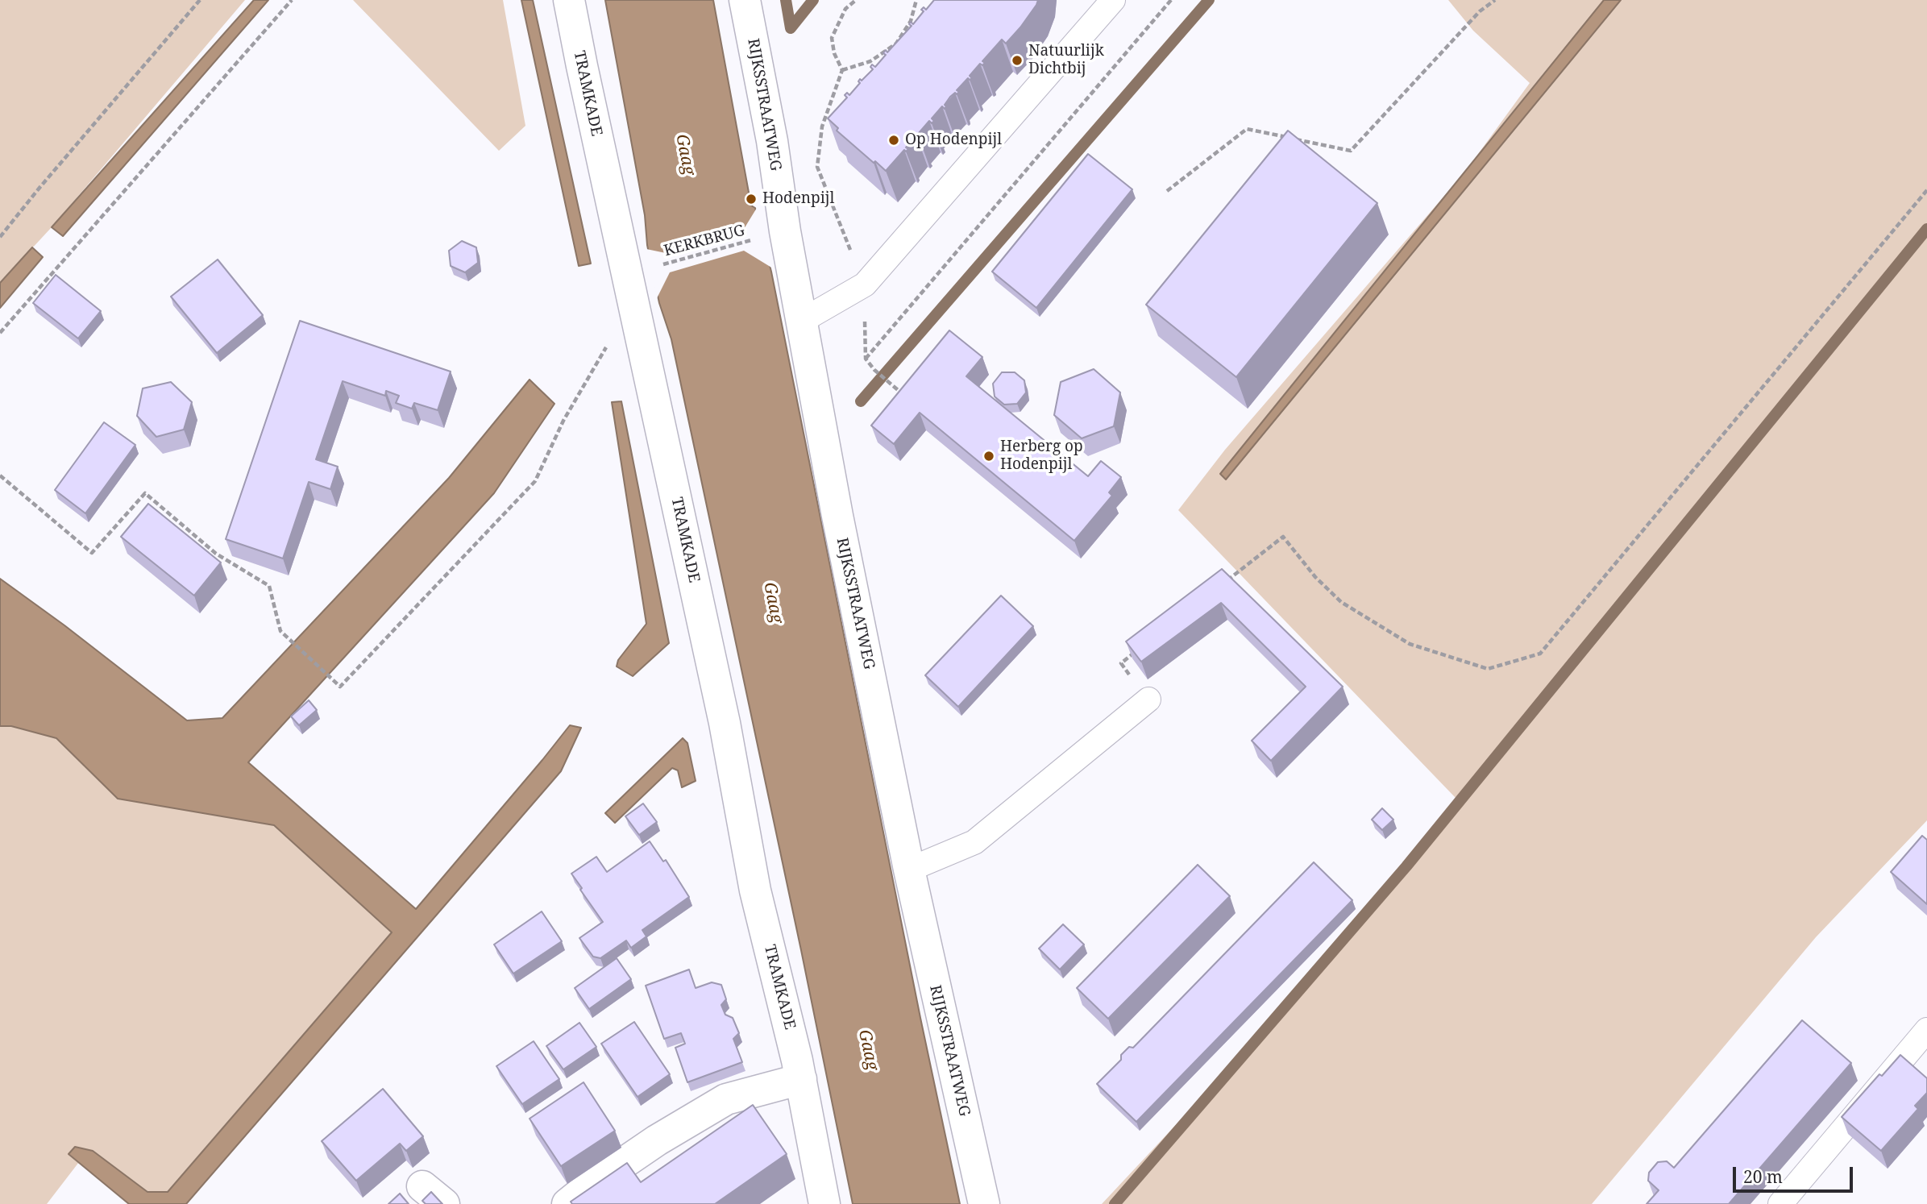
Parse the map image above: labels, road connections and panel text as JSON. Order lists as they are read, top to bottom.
{
  "streets": {
    "street": ["TRAMKADE", "RIJKSSTRAATWEG"],
    "path": ["KERKBRUG"]
  },
  "water": ["Gaag"],
  "places": [
    "Natuurlijk Dichtbij",
    "Op Hodenpijl",
    "Hodenpijl",
    "Herberg op Hodenpijl"
  ],
  "scale_bar": "20 m"
}
